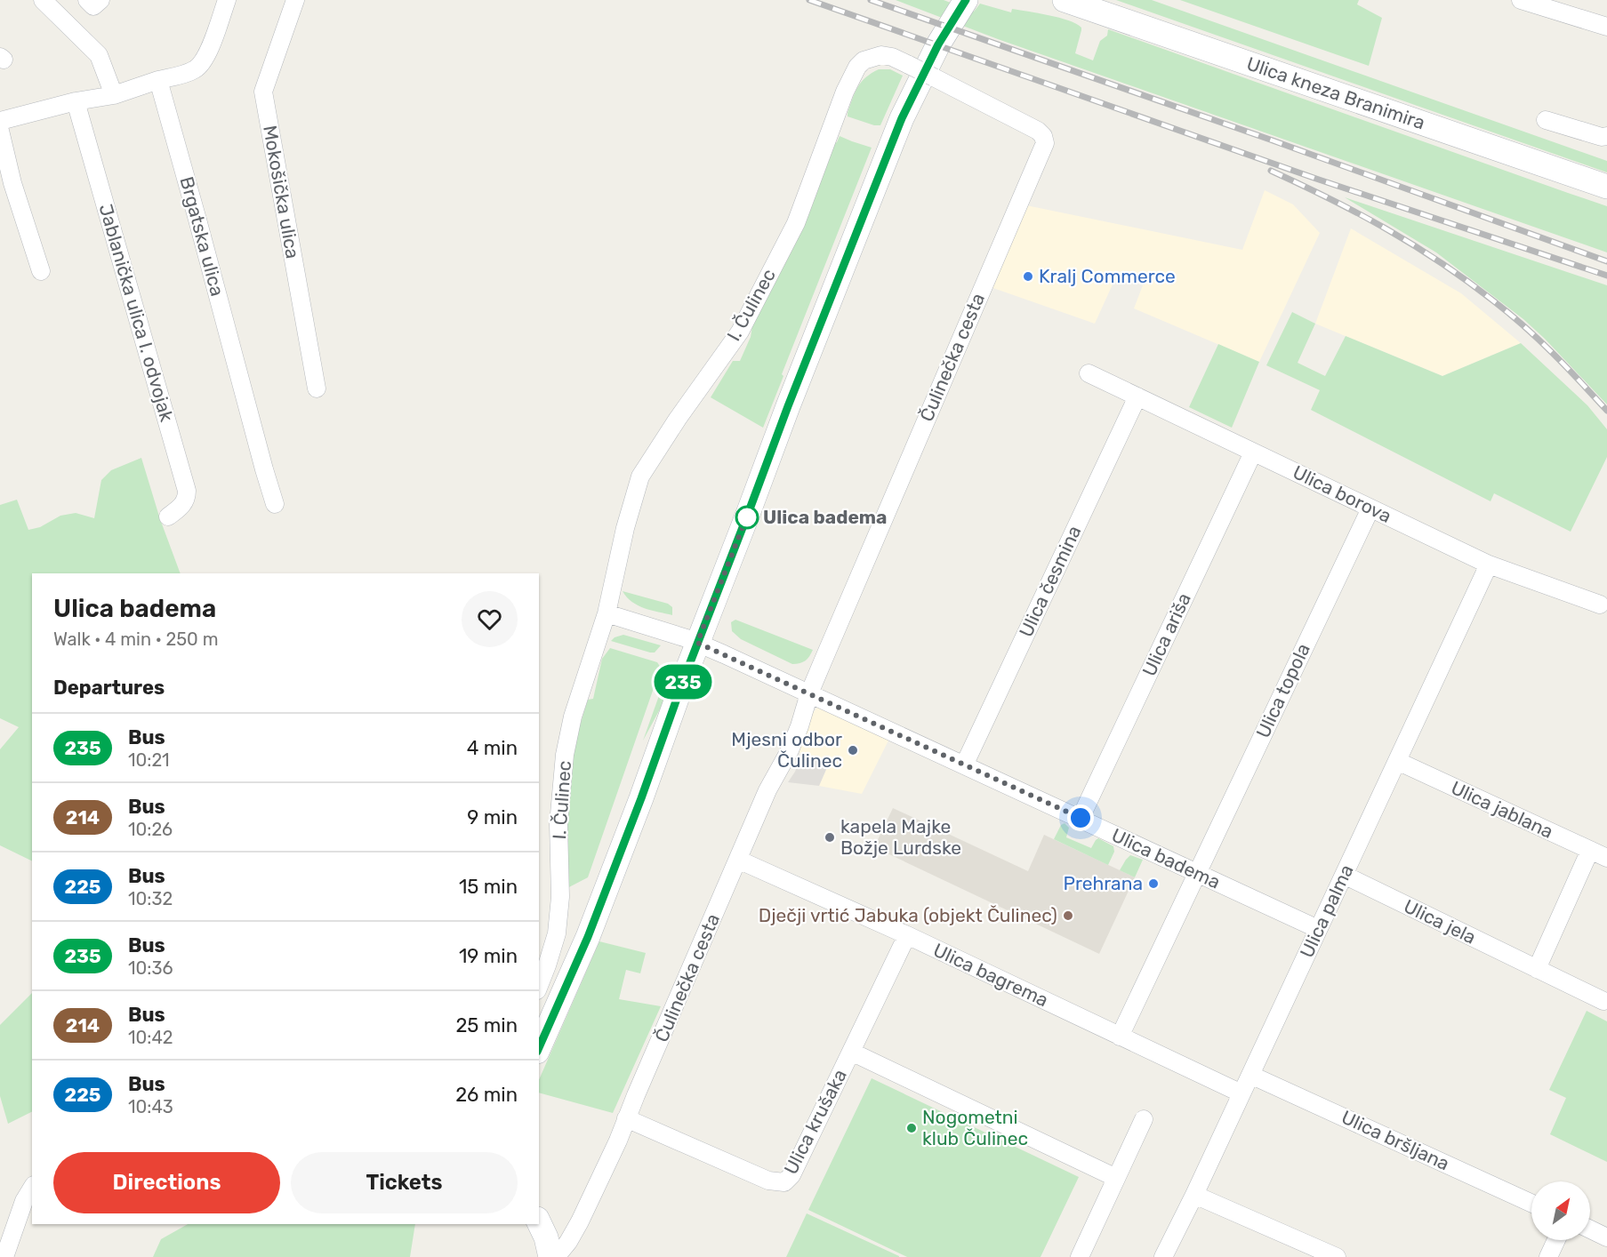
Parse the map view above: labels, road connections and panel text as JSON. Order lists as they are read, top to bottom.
{
  "streets": {
    "street": [
      "Ulica kneza Branimira",
      "Mokošička ulica",
      "Brgatska ulica",
      "I. Čulinec",
      "Jablanička ulica I. odvojak",
      "Čulinečka cesta",
      "Ulica borova",
      "Ulica česmina",
      "Ulica ariša",
      "Ulica topola",
      "Ulica jablana",
      "Ulica badema",
      "Ulica palma",
      "Ulica jela",
      "Ulica bagrema",
      "Ulica krušaka",
      "Ulica bršljana"
    ]
  },
  "crossings": [
    ["I. Čulinec", "Čulinečka cesta"],
    ["Čulinečka cesta", "Ulica badema"],
    ["Čulinečka cesta", "Ulica bagrema"],
    ["Čulinečka cesta", "Ulica krušaka"],
    ["Ulica borova", "Ulica česmina"],
    ["Ulica borova", "Ulica ariša"],
    ["Ulica borova", "Ulica topola"],
    ["Ulica borova", "Ulica palma"],
    ["Ulica česmina", "Ulica badema"],
    ["Ulica ariša", "Ulica badema"],
    ["Ulica topola", "Ulica badema"],
    ["Ulica topola", "Ulica bagrema"],
    ["Ulica jablana", "Ulica palma"],
    ["Ulica badema", "Ulica palma"],
    ["Ulica palma", "Ulica jela"],
    ["Ulica palma", "Ulica bagrema"],
    ["Ulica palma", "Ulica bršljana"],
    ["Ulica bagrema", "Ulica krušaka"]
  ],
  "places": [
    "Kralj Commerce",
    "Ulica badema",
    "Mjesni odbor Čulinec",
    "kapela Majke Božje Lurdske",
    "Prehrana",
    "Dječji vrtić Jabuka (objekt Čulinec)",
    "Nogometni klub Čulinec"
  ],
  "lines": ["bus line 235"],
  "north": "top right",
  "page": {
    "on_map": "235",
    "heading": [
      ["Ulica badema", "Walk · 4 min · 250 m"],
      "Departures"
    ],
    "list": [
      {
        "mark": "235",
        "name": "Bus",
        "note": "10:21",
        "value": "4 min"
      },
      {
        "mark": "214",
        "name": "Bus",
        "note": "10:26",
        "value": "9 min"
      },
      {
        "mark": "225",
        "name": "Bus",
        "note": "10:32",
        "value": "15 min"
      },
      {
        "mark": "235",
        "name": "Bus",
        "note": "10:36",
        "value": "19 min"
      },
      {
        "mark": "214",
        "name": "Bus",
        "note": "10:42",
        "value": "25 min"
      },
      {
        "mark": "225",
        "name": "Bus",
        "note": "10:43",
        "value": "26 min"
      }
    ],
    "buttons": ["Directions", "Tickets"]
  }
}
